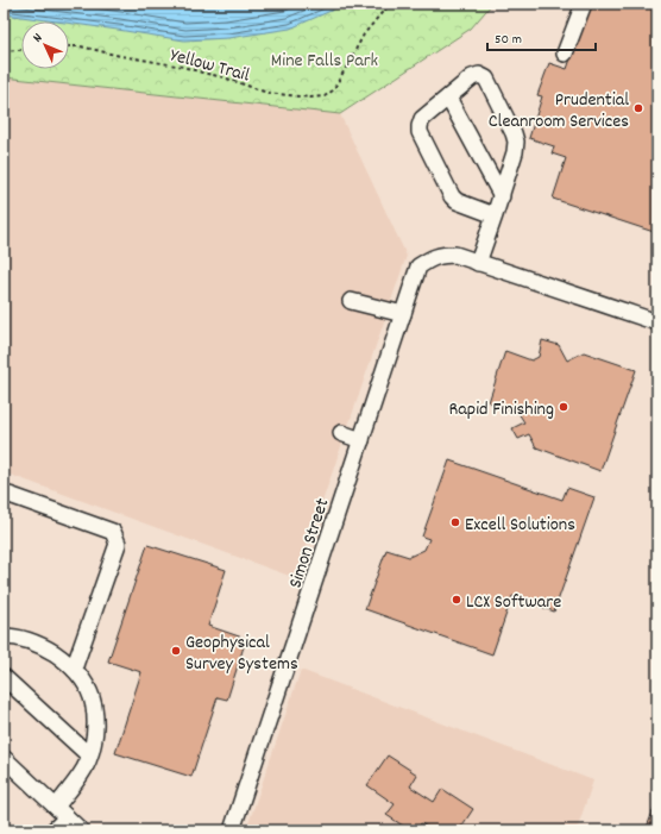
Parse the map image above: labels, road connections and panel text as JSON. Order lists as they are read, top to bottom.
{
  "streets": {
    "street": ["Simon Street"],
    "path": ["Yellow Trail"]
  },
  "parks": ["Mine Falls Park"],
  "places": [
    "Prudential Cleanroom Services",
    "Rapid Finishing",
    "Excell Solutions",
    "LCX Software",
    "Geophysical Survey Systems"
  ],
  "scale_bar": "50 m",
  "north": "top left"
}
